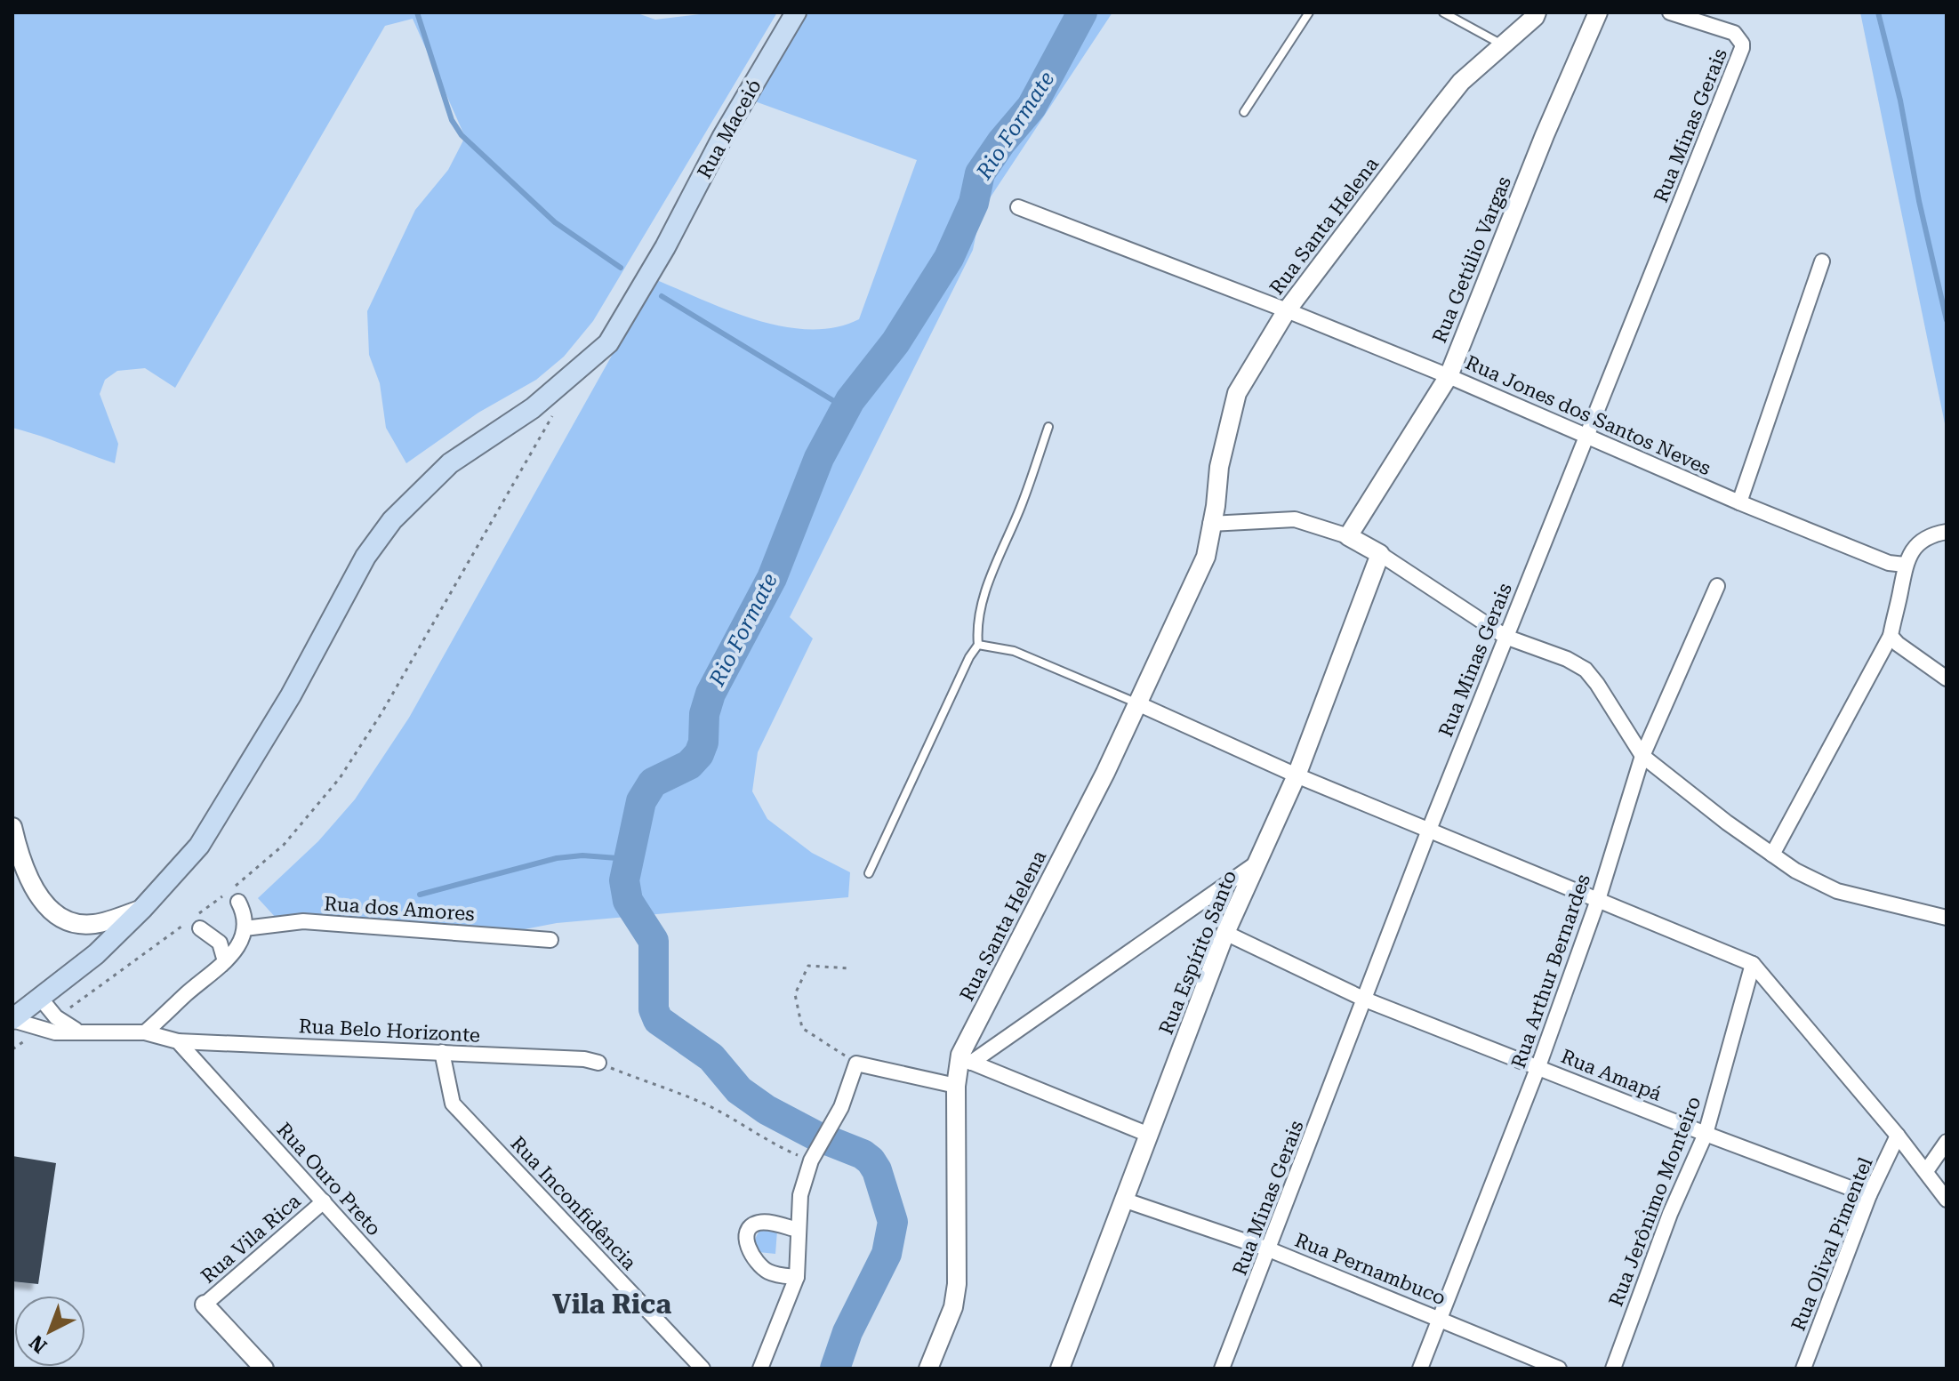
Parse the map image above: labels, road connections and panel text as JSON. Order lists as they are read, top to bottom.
{
  "streets": {
    "main road": ["Rua Maceió"],
    "street": [
      "Rua Minas Gerais",
      "Rua Santa Helena",
      "Rua Getúlio Vargas",
      "Rua Jones dos Santos Neves",
      "Rua dos Amores",
      "Rua Espírito Santo",
      "Rua Arthur Bernardes",
      "Rua Belo Horizonte",
      "Rua Amapá",
      "Rua Ouro Preto",
      "Rua Jerônimo Monteiro",
      "Rua Inconfidência",
      "Rua Vila Rica",
      "Rua Olival Pimentel",
      "Rua Pernambuco"
    ]
  },
  "crossings": [
    ["Rua Minas Gerais", "Rua Jones dos Santos Neves"],
    ["Rua Minas Gerais", "Rua Amapá"],
    ["Rua Minas Gerais", "Rua Pernambuco"],
    ["Rua Santa Helena", "Rua Jones dos Santos Neves"],
    ["Rua Getúlio Vargas", "Rua Jones dos Santos Neves"],
    ["Rua Espírito Santo", "Rua Amapá"],
    ["Rua Espírito Santo", "Rua Pernambuco"],
    ["Rua Arthur Bernardes", "Rua Amapá"],
    ["Rua Arthur Bernardes", "Rua Pernambuco"],
    ["Rua Belo Horizonte", "Rua Ouro Preto"],
    ["Rua Belo Horizonte", "Rua Inconfidência"],
    ["Rua Amapá", "Rua Jerônimo Monteiro"],
    ["Rua Amapá", "Rua Olival Pimentel"],
    ["Rua Ouro Preto", "Rua Vila Rica"]
  ],
  "districts": ["Vila Rica"],
  "water": ["Rio Formate"],
  "north": "bottom left"
}
